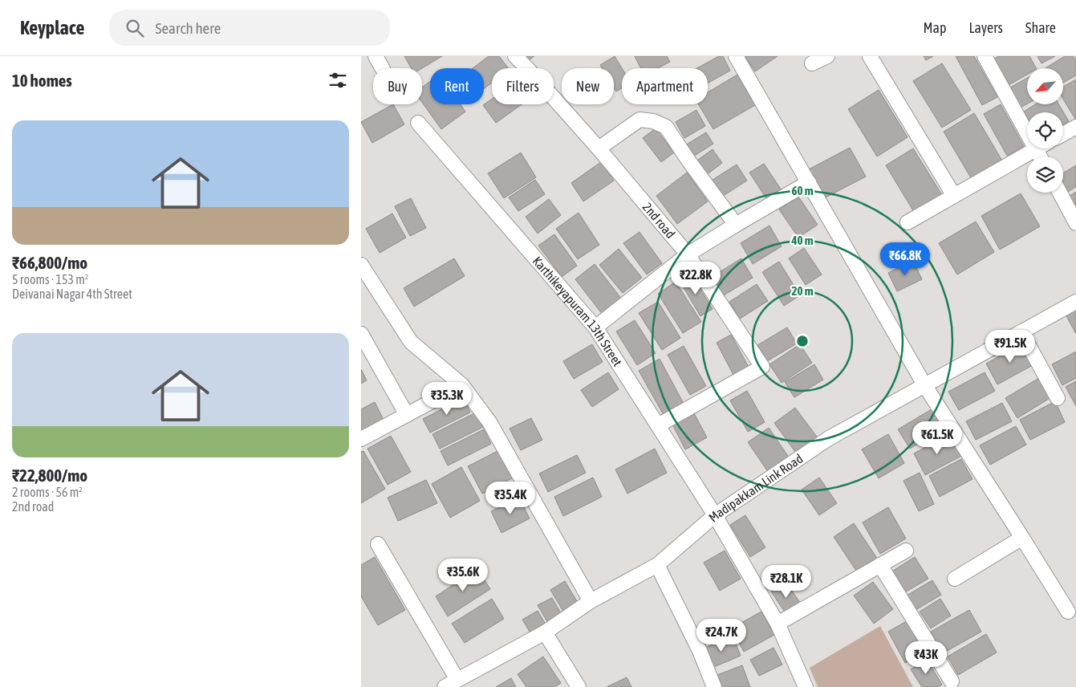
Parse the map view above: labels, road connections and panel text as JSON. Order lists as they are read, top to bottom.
{
  "streets": {
    "street": ["2nd road", "Karthikeyapuram 13th Street", "Madipakkam Link Road"]
  },
  "crossings": [
    ["2nd road", "Karthikeyapuram 13th Street"],
    ["Karthikeyapuram 13th Street", "Madipakkam Link Road"]
  ],
  "north": "bottom left",
  "page": {
    "header": "Keyplace",
    "search": "Search here",
    "nav": ["Map", "Layers", "Share"],
    "heading": "10 homes",
    "chip": [
      "Buy",
      "Rent",
      "Filters",
      "New",
      "Apartment"
    ],
    "list": [
      {
        "name": "₹66,800/mo",
        "note": "5 rooms · 153 m² · Deivanai Nagar 4th Street"
      },
      {
        "name": "₹22,800/mo",
        "note": "2 rooms · 56 m² · 2nd road"
      }
    ],
    "price": [
      "₹66.8K",
      "₹22.8K",
      "₹91.5K",
      "₹35.3K",
      "₹61.5K",
      "₹35.4K",
      "₹35.6K",
      "₹28.1K",
      "₹24.7K",
      "₹43K"
    ]
  },
  "rings": ["60 m", "40 m", "20 m"]
}
